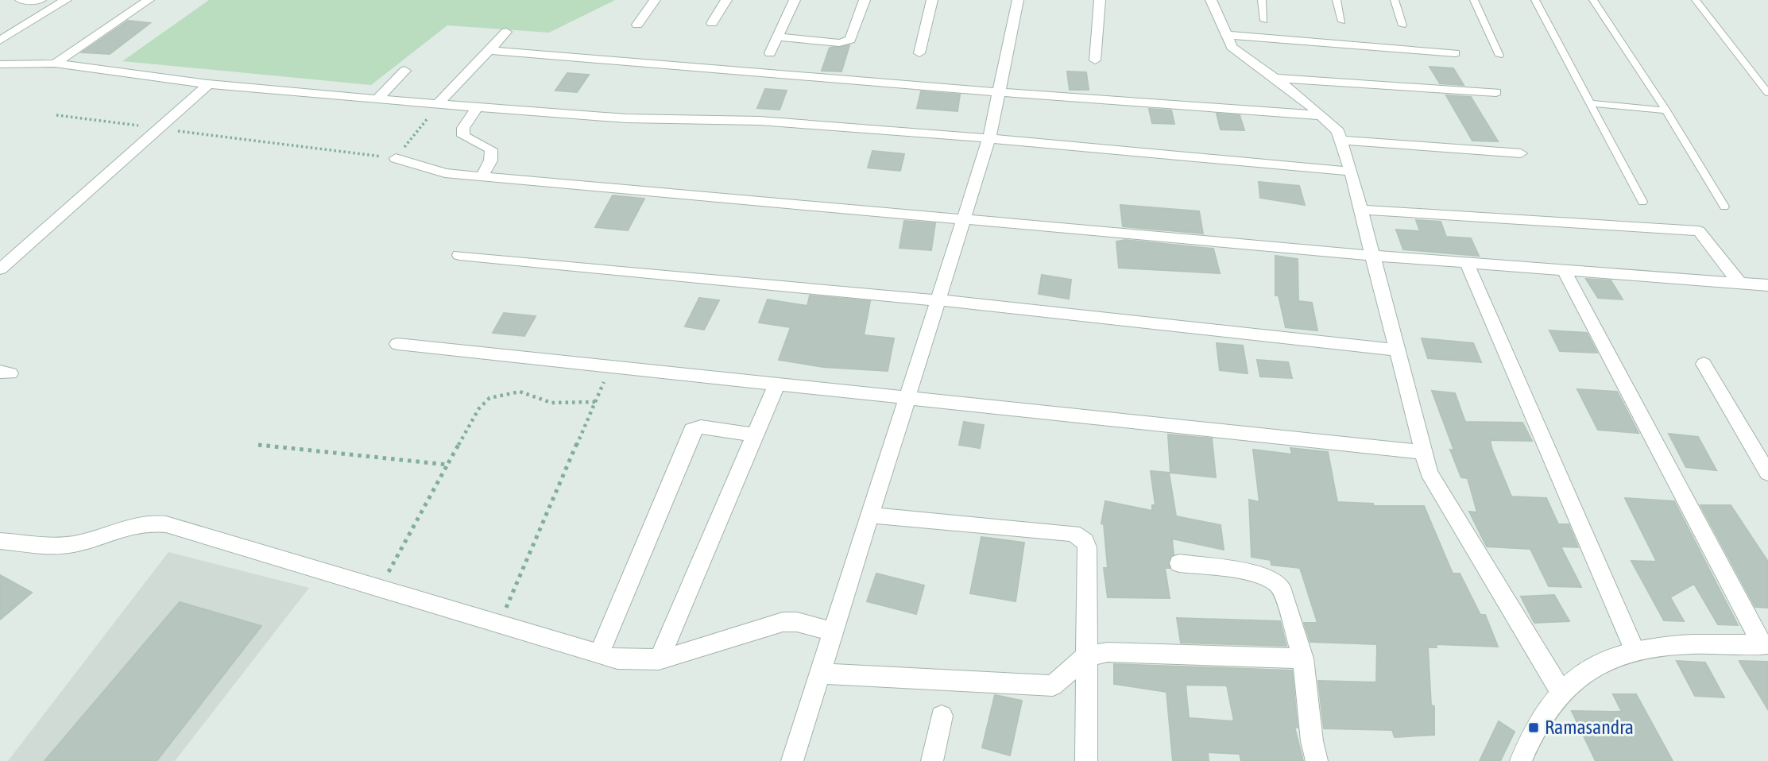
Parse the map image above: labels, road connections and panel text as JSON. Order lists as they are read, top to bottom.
{
  "places": {
    "transit": ["Ramasandra"]
  }
}
